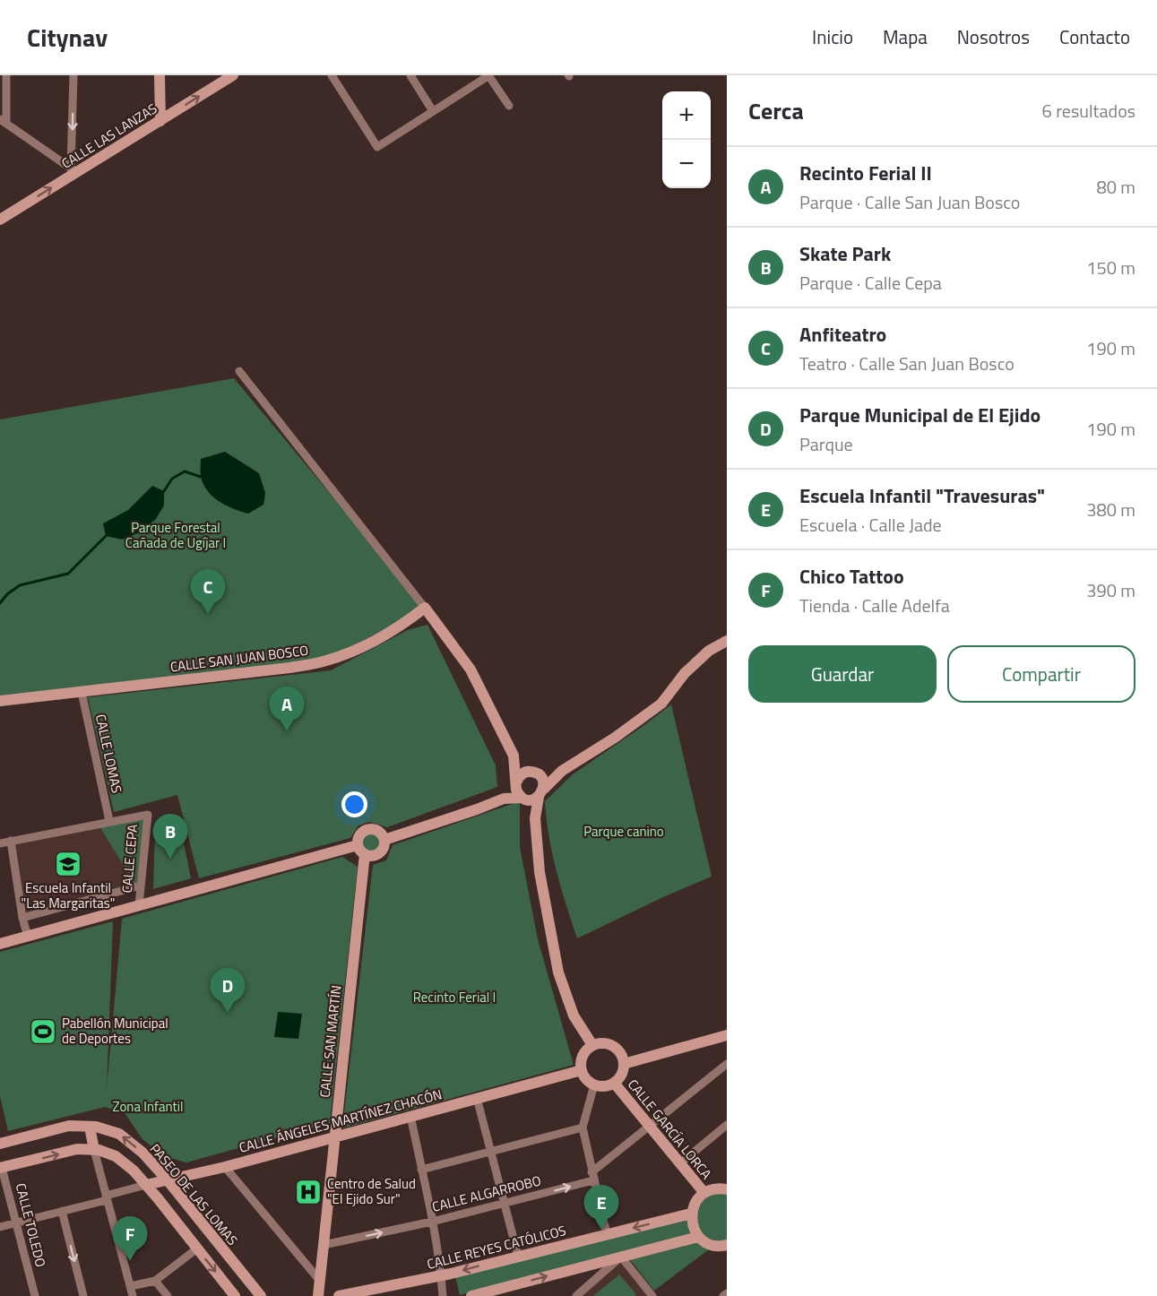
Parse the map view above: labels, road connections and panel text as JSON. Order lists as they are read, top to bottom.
{
  "streets": {
    "street": [
      "CALLE LAS LANZAS",
      "CALLE SAN JUAN BOSCO",
      "CALLE LOMAS",
      "CALLE CEPA",
      "CALLE SAN MARTÍN",
      "CALLE ÁNGELES MARTÍNEZ CHACÓN",
      "CALLE GARCÍA LORCA",
      "CALLE ALGARROBO",
      "PASEO DE LAS LOMAS",
      "CALLE TOLEDO",
      "CALLE REYES CATÓLICOS"
    ]
  },
  "crossings": [
    ["CALLE SAN JUAN BOSCO", "CALLE LOMAS"],
    ["CALLE LOMAS", "CALLE CEPA"],
    ["CALLE SAN MARTÍN", "CALLE ÁNGELES MARTÍNEZ CHACÓN"],
    ["CALLE SAN MARTÍN", "CALLE ALGARROBO"],
    ["CALLE ÁNGELES MARTÍNEZ CHACÓN", "CALLE GARCÍA LORCA"],
    ["CALLE ÁNGELES MARTÍNEZ CHACÓN", "PASEO DE LAS LOMAS"],
    ["CALLE ÁNGELES MARTÍNEZ CHACÓN", "CALLE TOLEDO"],
    ["CALLE GARCÍA LORCA", "CALLE ALGARROBO"]
  ],
  "one_way": ["CALLE LAS LANZAS"],
  "parks": [
    "Parque Forestal Cañada de Ugíjar I",
    "Parque canino",
    "Recinto Ferial I",
    "Zona Infantil"
  ],
  "places": {
    "school or university": ["Escuela Infantil \"Las Margaritas\""],
    "sports": ["Pabellón Municipal de Deportes"],
    "hospital": ["Centro de Salud \"El Ejido Sur\""]
  },
  "page": {
    "header": "Citynav",
    "nav": [
      "Inicio",
      "Mapa",
      "Nosotros",
      "Contacto"
    ],
    "heading": ["Cerca", "6 resultados"],
    "map_buttons": ["+", "−"],
    "list": [
      {
        "mark": "A",
        "name": "Recinto Ferial II",
        "note": "Parque · Calle San Juan Bosco",
        "value": "80 m"
      },
      {
        "mark": "B",
        "name": "Skate Park",
        "note": "Parque · Calle Cepa",
        "value": "150 m"
      },
      {
        "mark": "C",
        "name": "Anfiteatro",
        "note": "Teatro · Calle San Juan Bosco",
        "value": "190 m"
      },
      {
        "mark": "D",
        "name": "Parque Municipal de El Ejido",
        "note": "Parque",
        "value": "190 m"
      },
      {
        "mark": "E",
        "name": "Escuela Infantil \"Travesuras\"",
        "note": "Escuela · Calle Jade",
        "value": "380 m"
      },
      {
        "mark": "F",
        "name": "Chico Tattoo",
        "note": "Tienda · Calle Adelfa",
        "value": "390 m"
      }
    ],
    "pins": [
      "C",
      "A",
      "B",
      "D",
      "E",
      "F"
    ],
    "buttons": ["Guardar", "Compartir"]
  }
}
